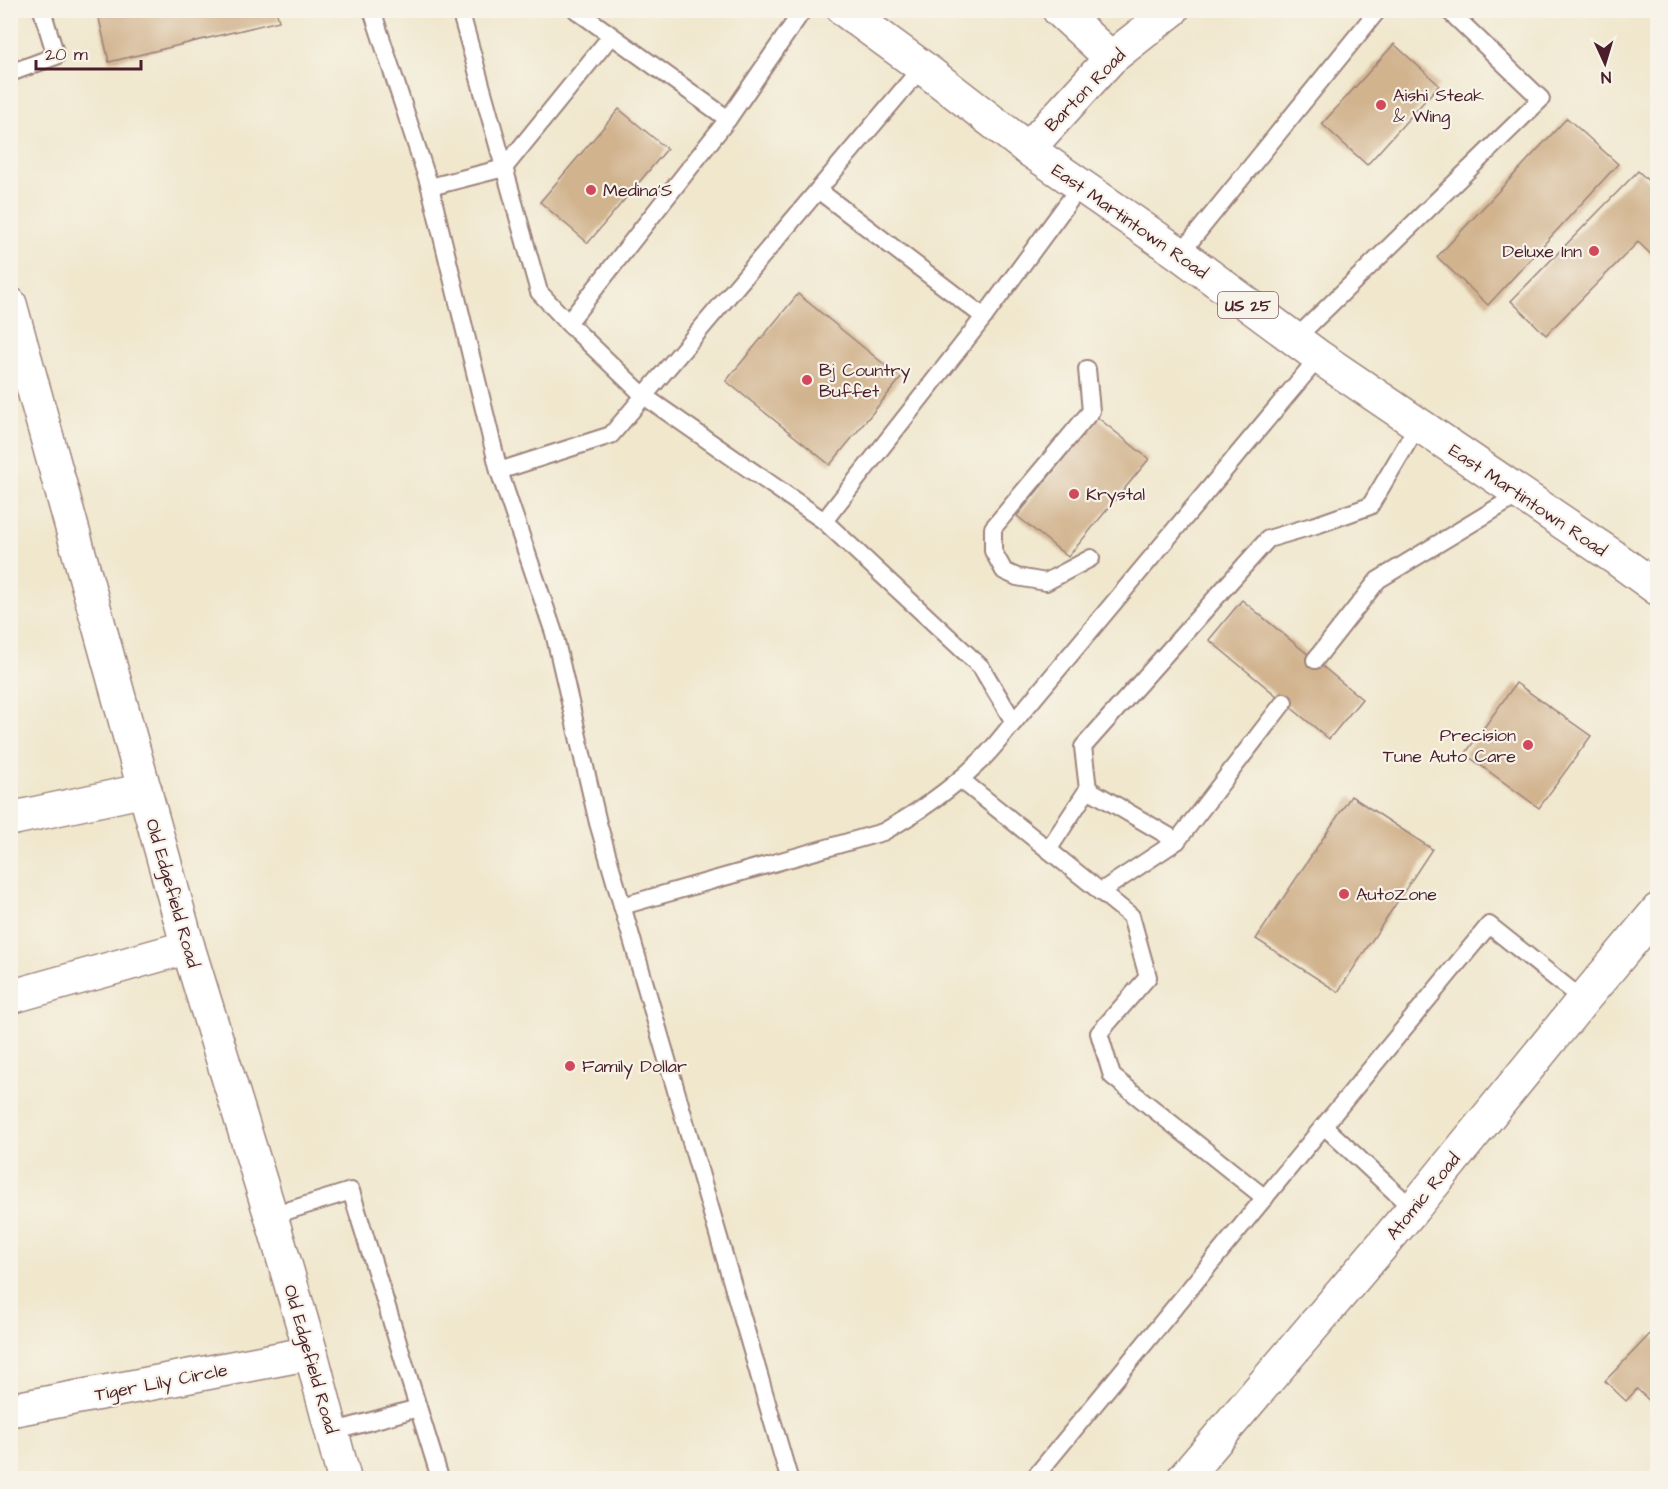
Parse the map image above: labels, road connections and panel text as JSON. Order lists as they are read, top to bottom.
{
  "streets": {
    "street": [
      "Barton Road",
      "East Martintown Road",
      "US 25",
      "Old Edgefield Road",
      "Atomic Road",
      "Tiger Lily Circle"
    ]
  },
  "crossings": [
    ["Barton Road", "East Martintown Road"],
    ["Old Edgefield Road", "Tiger Lily Circle"]
  ],
  "places": [
    "Aishi Steak & Wing",
    "Medina'S",
    "Deluxe Inn",
    "Bj Country Buffet",
    "Krystal",
    "Precision Tune Auto Care",
    "AutoZone",
    "Family Dollar"
  ],
  "scale_bar": "20 m",
  "north": "bottom"
}
